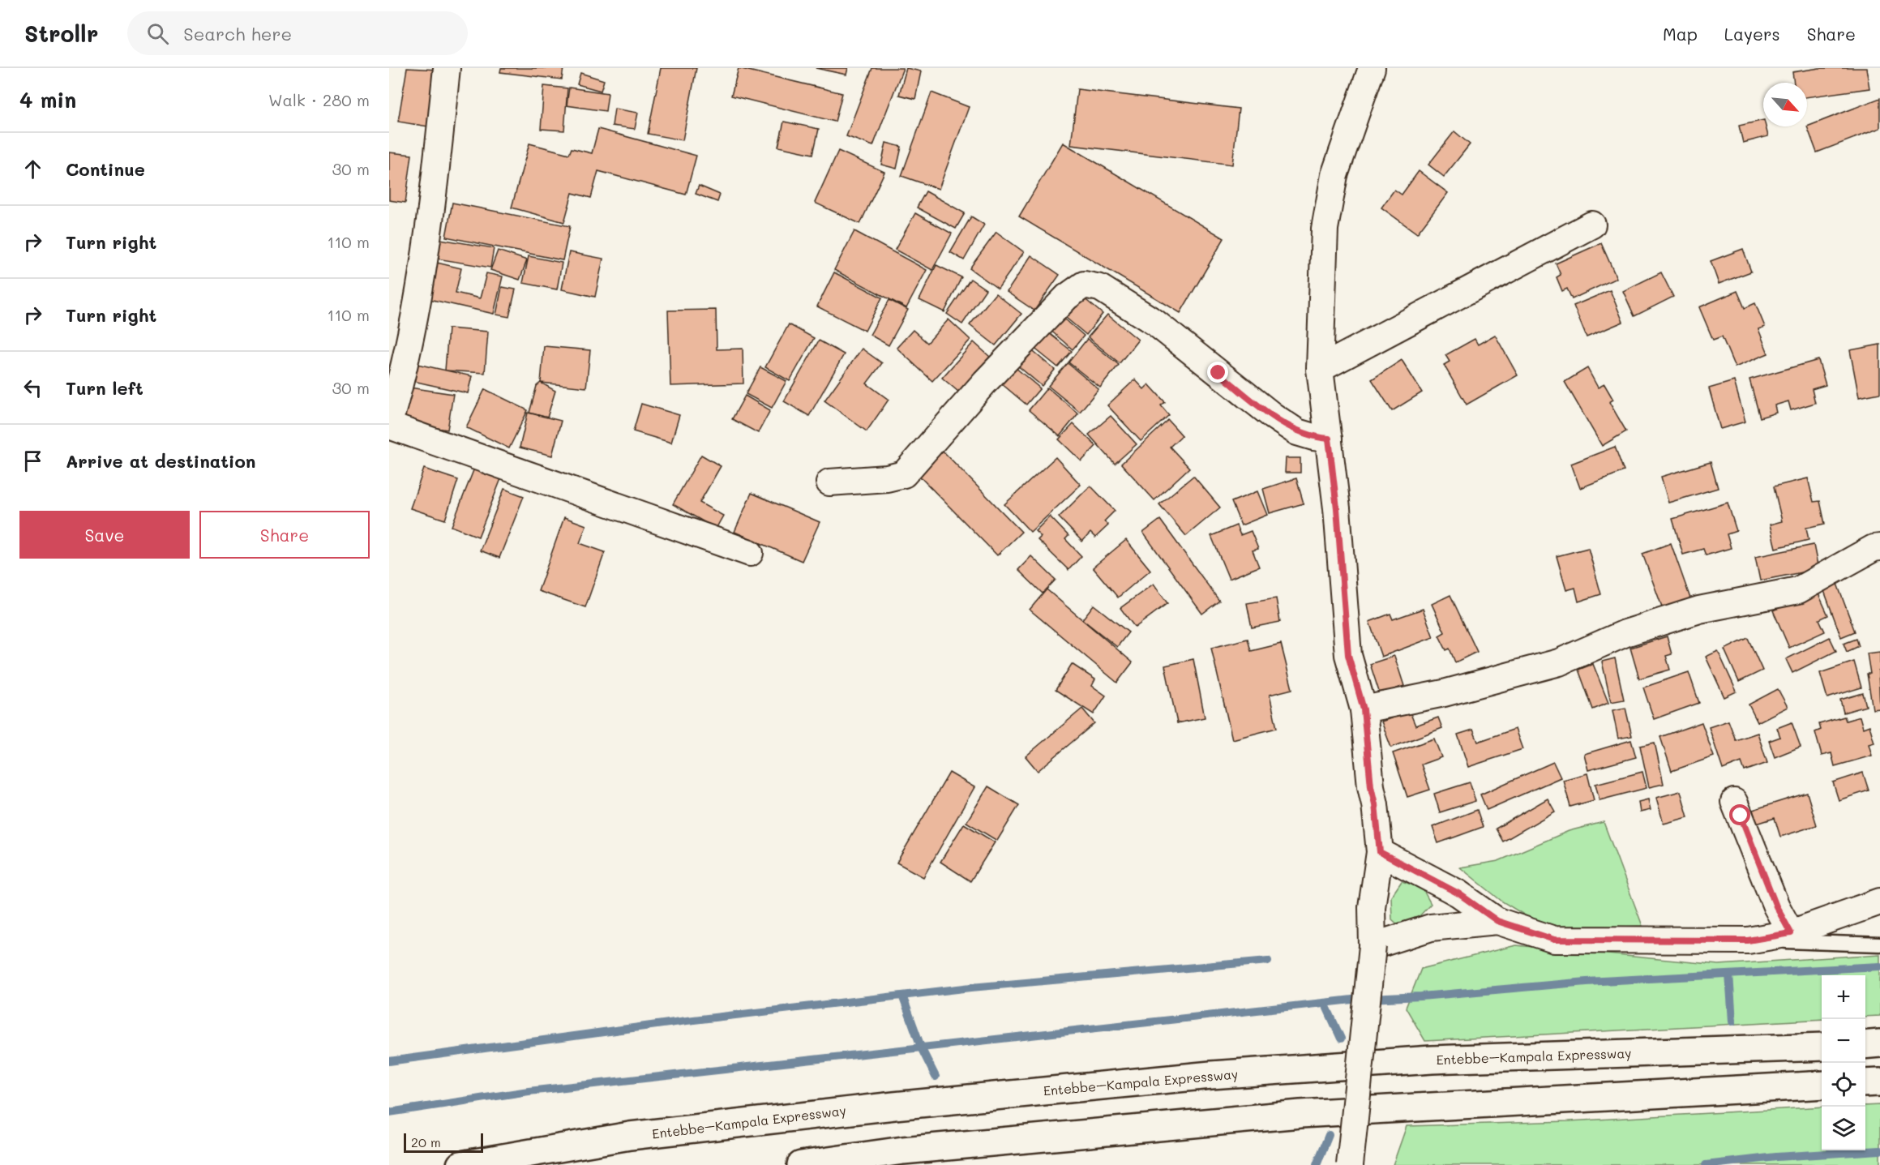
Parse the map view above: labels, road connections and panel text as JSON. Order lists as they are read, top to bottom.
{
  "streets": {
    "highway": ["Entebbe–Kampala Expressway"]
  },
  "scale_bar": "20 m",
  "north": "bottom right",
  "page": {
    "header": "Strollr",
    "search": "Search here",
    "nav": ["Map", "Layers", "Share"],
    "heading": ["4 min", "Walk · 280 m"],
    "list": [
      ["Continue", "30 m"],
      ["Turn right", "110 m"],
      ["Turn right", "110 m"],
      ["Turn left", "30 m"],
      "Arrive at destination"
    ],
    "buttons": ["Save", "Share"],
    "map_buttons": ["+", "−"],
    "scale": "20 m"
  }
}
